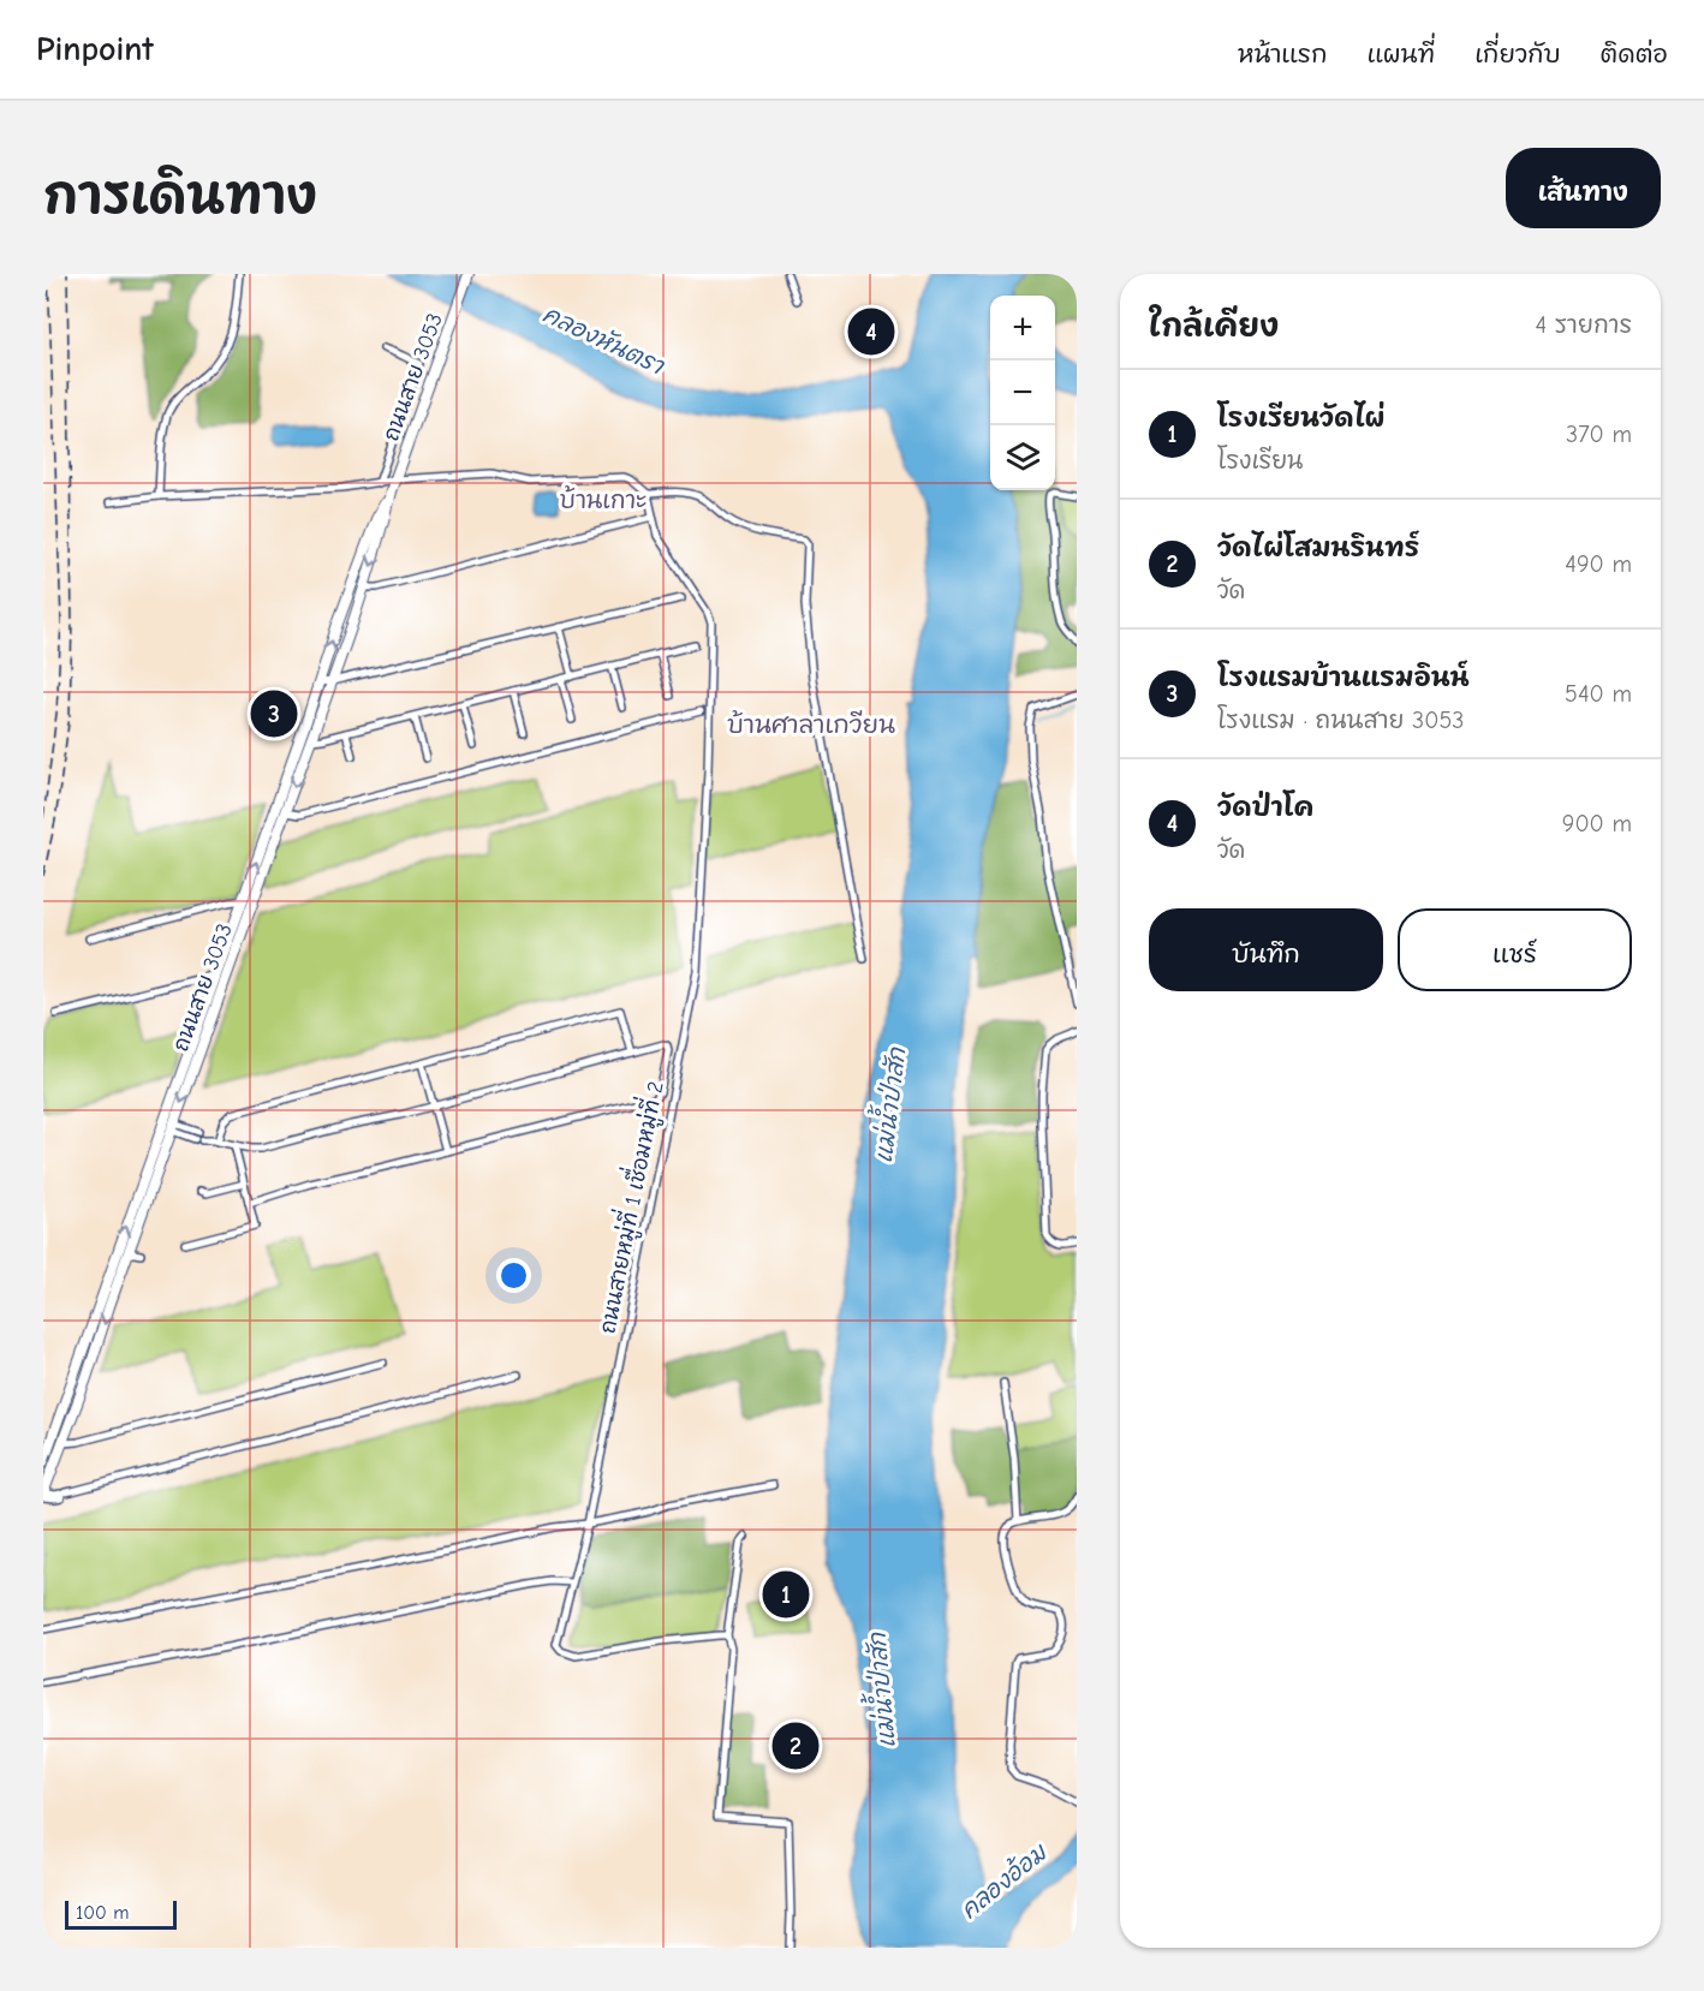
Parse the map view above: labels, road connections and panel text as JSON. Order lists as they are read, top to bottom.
{
  "streets": {
    "main road": ["ถนนสาย 3053"],
    "street": ["ถนนสายหมู่ที่ 1 เชื่อมหมู่ที่ 2"]
  },
  "districts": ["บ้านเกาะ", "บ้านศาลาเกวียน"],
  "water": ["คลองหันตรา", "แม่น้ำป่าสัก", "คลองอ้อม"],
  "scale_bar": "100 m",
  "page": {
    "header": "Pinpoint",
    "nav": [
      "หน้าแรก",
      "แผนที่",
      "เกี่ยวกับ",
      "ติดต่อ"
    ],
    "title": "การเดินทาง",
    "buttons": [
      "เส้นทาง",
      ["บันทึก", "แชร์"]
    ],
    "heading": ["ใกล้เคียง", "4 รายการ"],
    "map_buttons": ["+", "−"],
    "pins": [
      "4",
      "3",
      "1",
      "2"
    ],
    "list": [
      {
        "mark": "1",
        "name": "โรงเรียนวัดไผ่",
        "note": "โรงเรียน",
        "value": "370 m"
      },
      {
        "mark": "2",
        "name": "วัดไผ่โสมนรินทร์",
        "note": "วัด",
        "value": "490 m"
      },
      {
        "mark": "3",
        "name": "โรงแรมบ้านแรมอินน์",
        "note": "โรงแรม · ถนนสาย 3053",
        "value": "540 m"
      },
      {
        "mark": "4",
        "name": "วัดป่าโค",
        "note": "วัด",
        "value": "900 m"
      }
    ],
    "scale": "100 m"
  }
}
